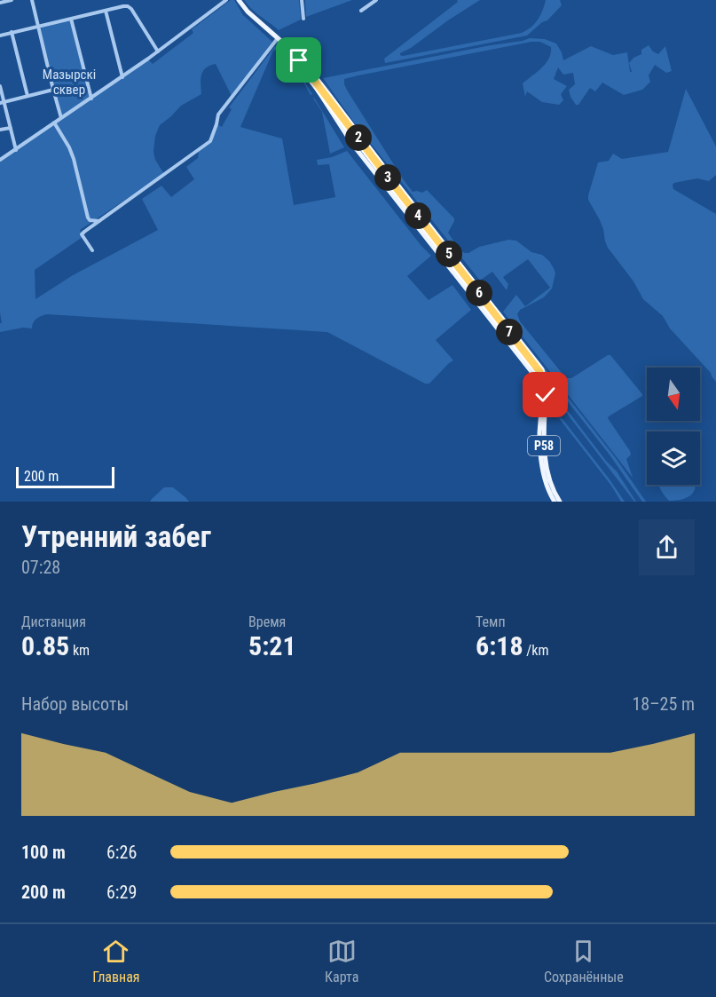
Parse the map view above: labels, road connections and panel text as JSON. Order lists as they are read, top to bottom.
{
  "streets": {
    "main road": ["Р58"]
  },
  "parks": ["Мазырскі сквер"],
  "scale_bar": "200 m",
  "north": "bottom",
  "page": {
    "pins": [
      "2",
      "3",
      "4",
      "5",
      "6",
      "7"
    ],
    "scale": "200 m",
    "heading": ["Утренний забег", "07:28"],
    "stats": [
      ["Дистанция", "0.85 km"],
      ["Время", "5:21"],
      ["Темп", "6:18 /km"]
    ],
    "chart": ["Набор высоты", "18–25 m"],
    "list": [
      {
        "name": "100 m",
        "note": "6:26"
      },
      {
        "name": "200 m",
        "note": "6:29"
      }
    ],
    "tabs": ["Главная", "Карта", "Сохранённые"]
  }
}
